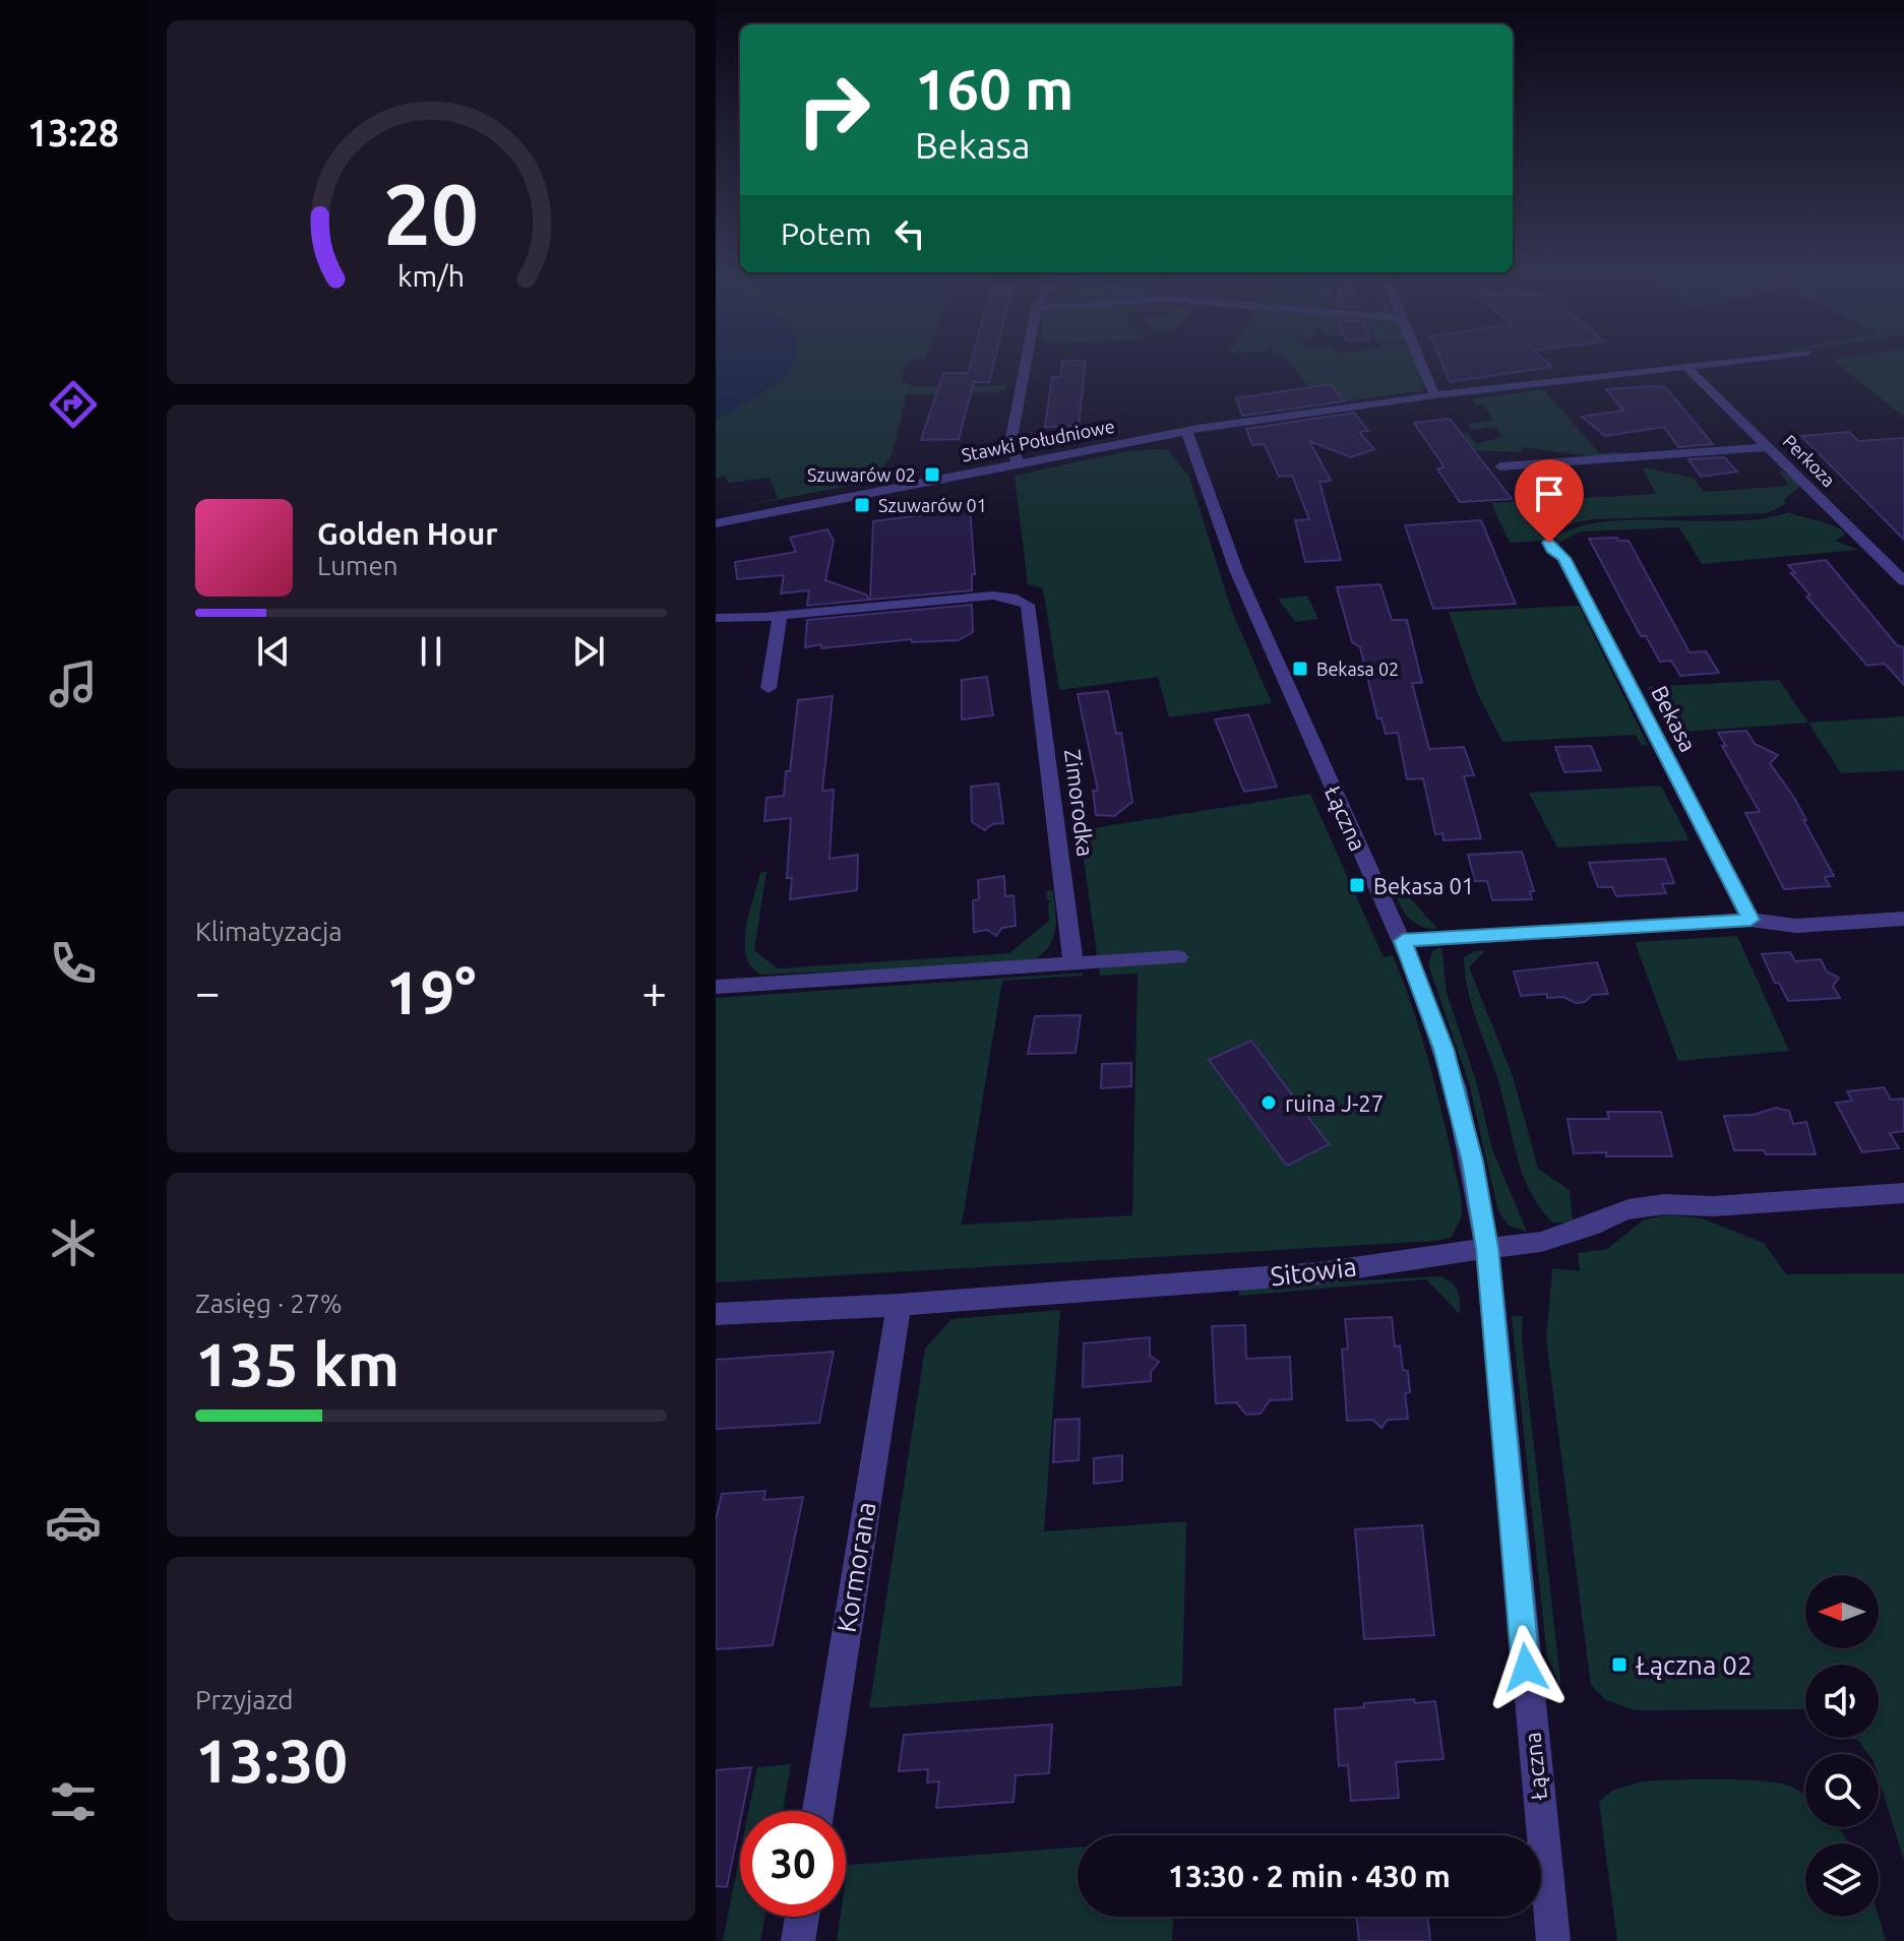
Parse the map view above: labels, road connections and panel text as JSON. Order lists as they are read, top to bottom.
{
  "streets": {
    "street": [
      "Stawki Południowe",
      "Perkoza",
      "Bekasa",
      "Zimorodka",
      "Łączna",
      "Sitowia",
      "Kormorana"
    ]
  },
  "crossings": [
    ["Stawki Południowe", "Perkoza"],
    ["Stawki Południowe", "Łączna"],
    ["Łączna", "Sitowia"],
    ["Sitowia", "Kormorana"]
  ],
  "places": {
    "transit": [
      "Szuwarów 02",
      "Szuwarów 01",
      "Bekasa 02",
      "Bekasa 01",
      "Łączna 02"
    ],
    "other": ["ruina J-27"]
  },
  "north": "left",
  "page": {
    "tabs": "13:28",
    "turn": ["160 m", "Bekasa"],
    "then": "Potem",
    "song": ["Golden Hour", "Lumen"],
    "tile": [
      "Klimatyzacja",
      ["Zasięg · 27%", "135 km"],
      ["Przyjazd", "13:30"]
    ],
    "heat": ["−", "19°", "+"],
    "limit": "30",
    "trip": "13:30 · 2 min · 430 m",
    "gauge": ["20", "km/h"]
  }
}
